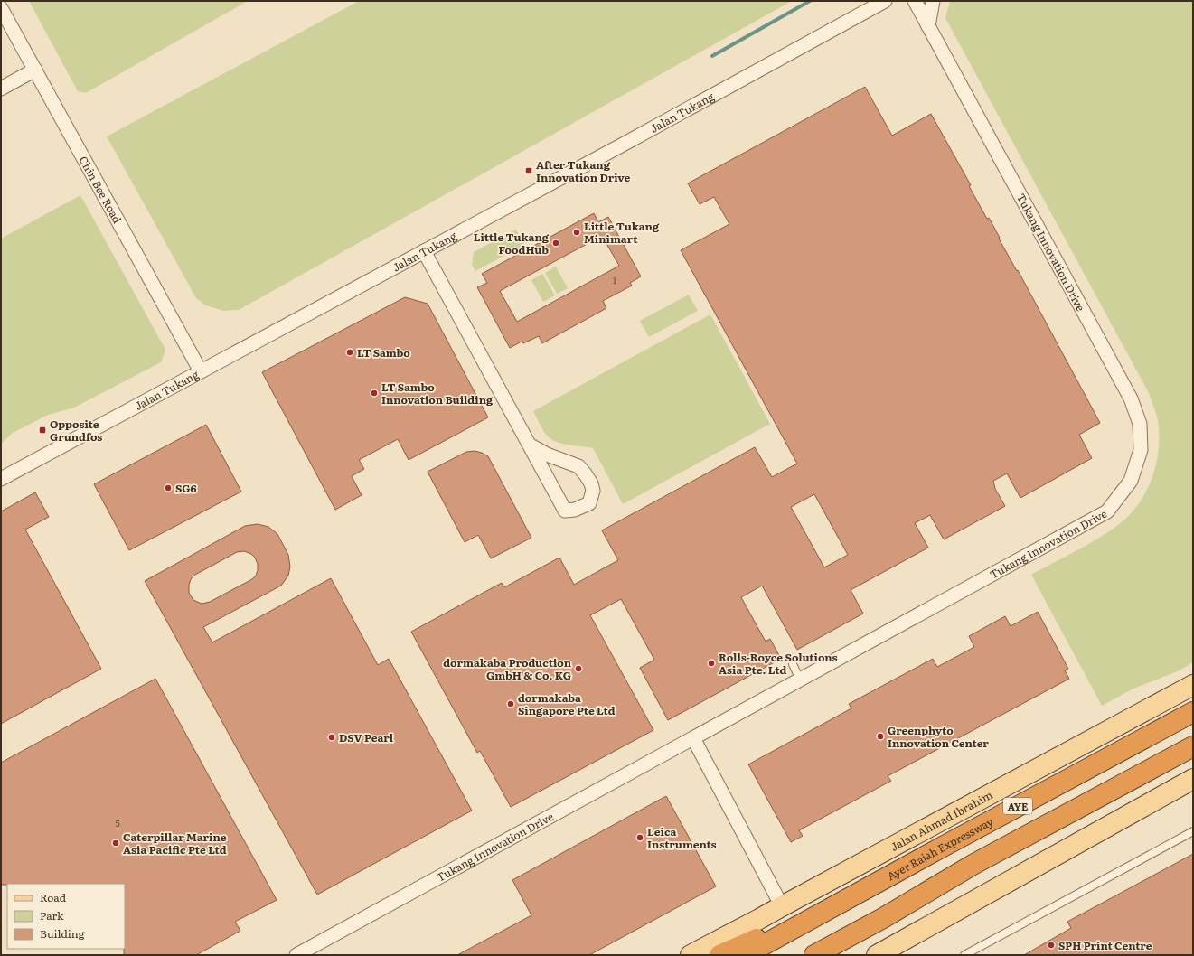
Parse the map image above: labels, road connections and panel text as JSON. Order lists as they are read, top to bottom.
{
  "streets": {
    "highway": ["AYE", "Ayer Rajah Expressway"],
    "main road": ["Jalan Ahmad Ibrahim"],
    "street": ["Jalan Tukang", "Chin Bee Road", "Tukang Innovation Drive"]
  },
  "crossings": [
    ["Jalan Tukang", "Chin Bee Road"]
  ],
  "places": {
    "transit": ["After Tukang Innovation Drive", "Opposite Grundfos"],
    "other": [
      "Little Tukang Minimart",
      "Little Tukang FoodHub",
      "LT Sambo",
      "LT Sambo Innovation Building",
      "SG6",
      "Rolls-Royce Solutions Asia Pte. Ltd",
      "dormakaba Production GmbH & Co. KG",
      "dormakaba Singapore Pte Ltd",
      "Greenphyto Innovation Center",
      "DSV Pearl",
      "Leica Instruments",
      "Caterpillar Marine Asia Pacific Pte Ltd",
      "SPH Print Centre"
    ]
  },
  "house_numbers": ["1", "5"],
  "legend": ["Road", "Park", "Building"]
}
